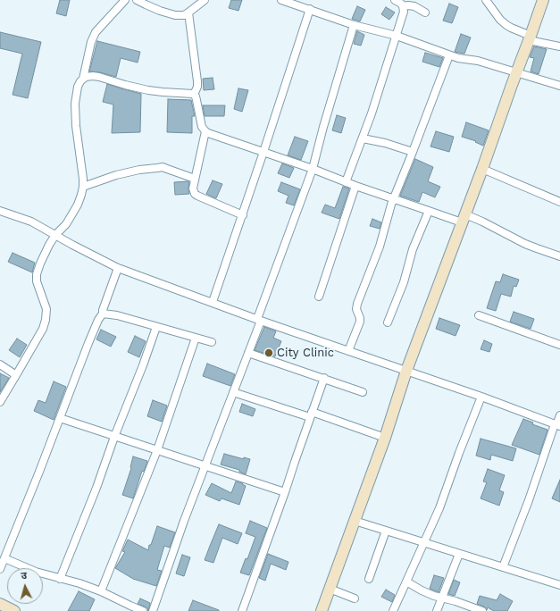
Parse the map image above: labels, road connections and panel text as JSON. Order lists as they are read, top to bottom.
{
  "places": ["City Clinic"],
  "north": "top"
}
